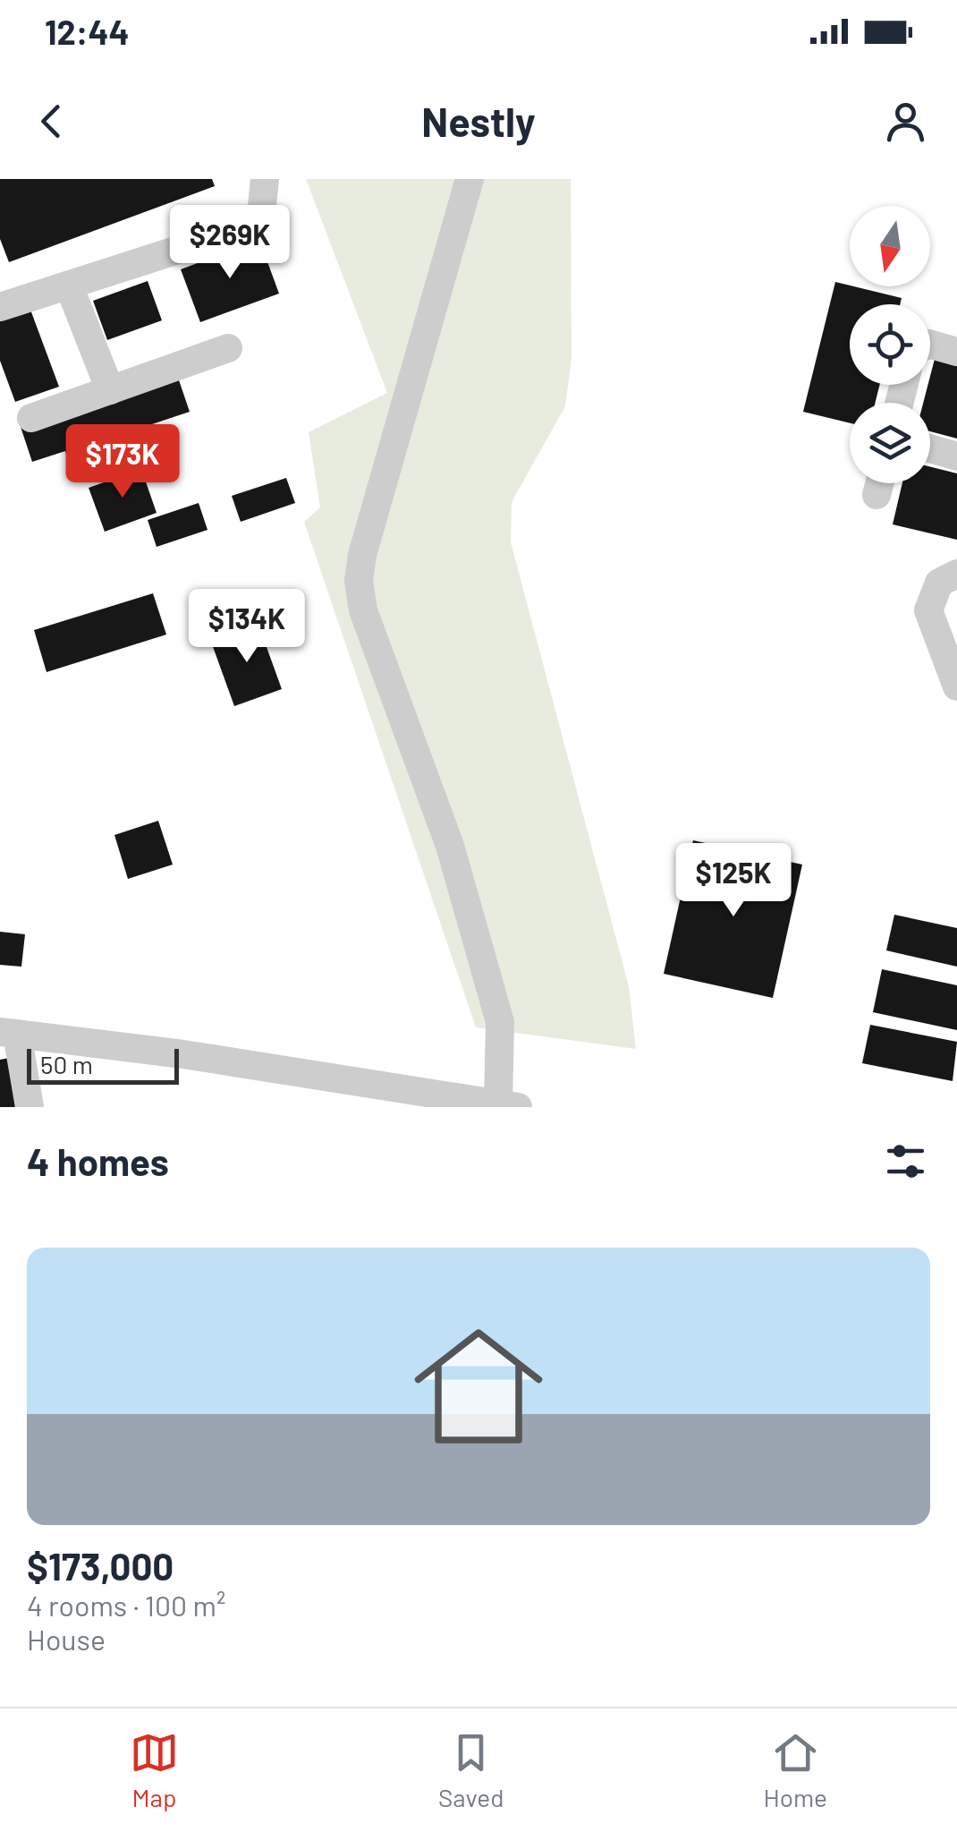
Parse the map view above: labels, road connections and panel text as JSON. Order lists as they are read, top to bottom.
{
  "scale_bar": "50 m",
  "north": "bottom",
  "page": {
    "status": "12:44",
    "header": "Nestly",
    "price": [
      "$269K",
      "$173K",
      "$134K",
      "$125K"
    ],
    "scale": "50 m",
    "heading": "4 homes",
    "list": [
      {
        "name": "$173,000",
        "note": "4 rooms · 100 m² · House"
      }
    ],
    "tabs": ["Map", "Saved", "Home"]
  }
}
